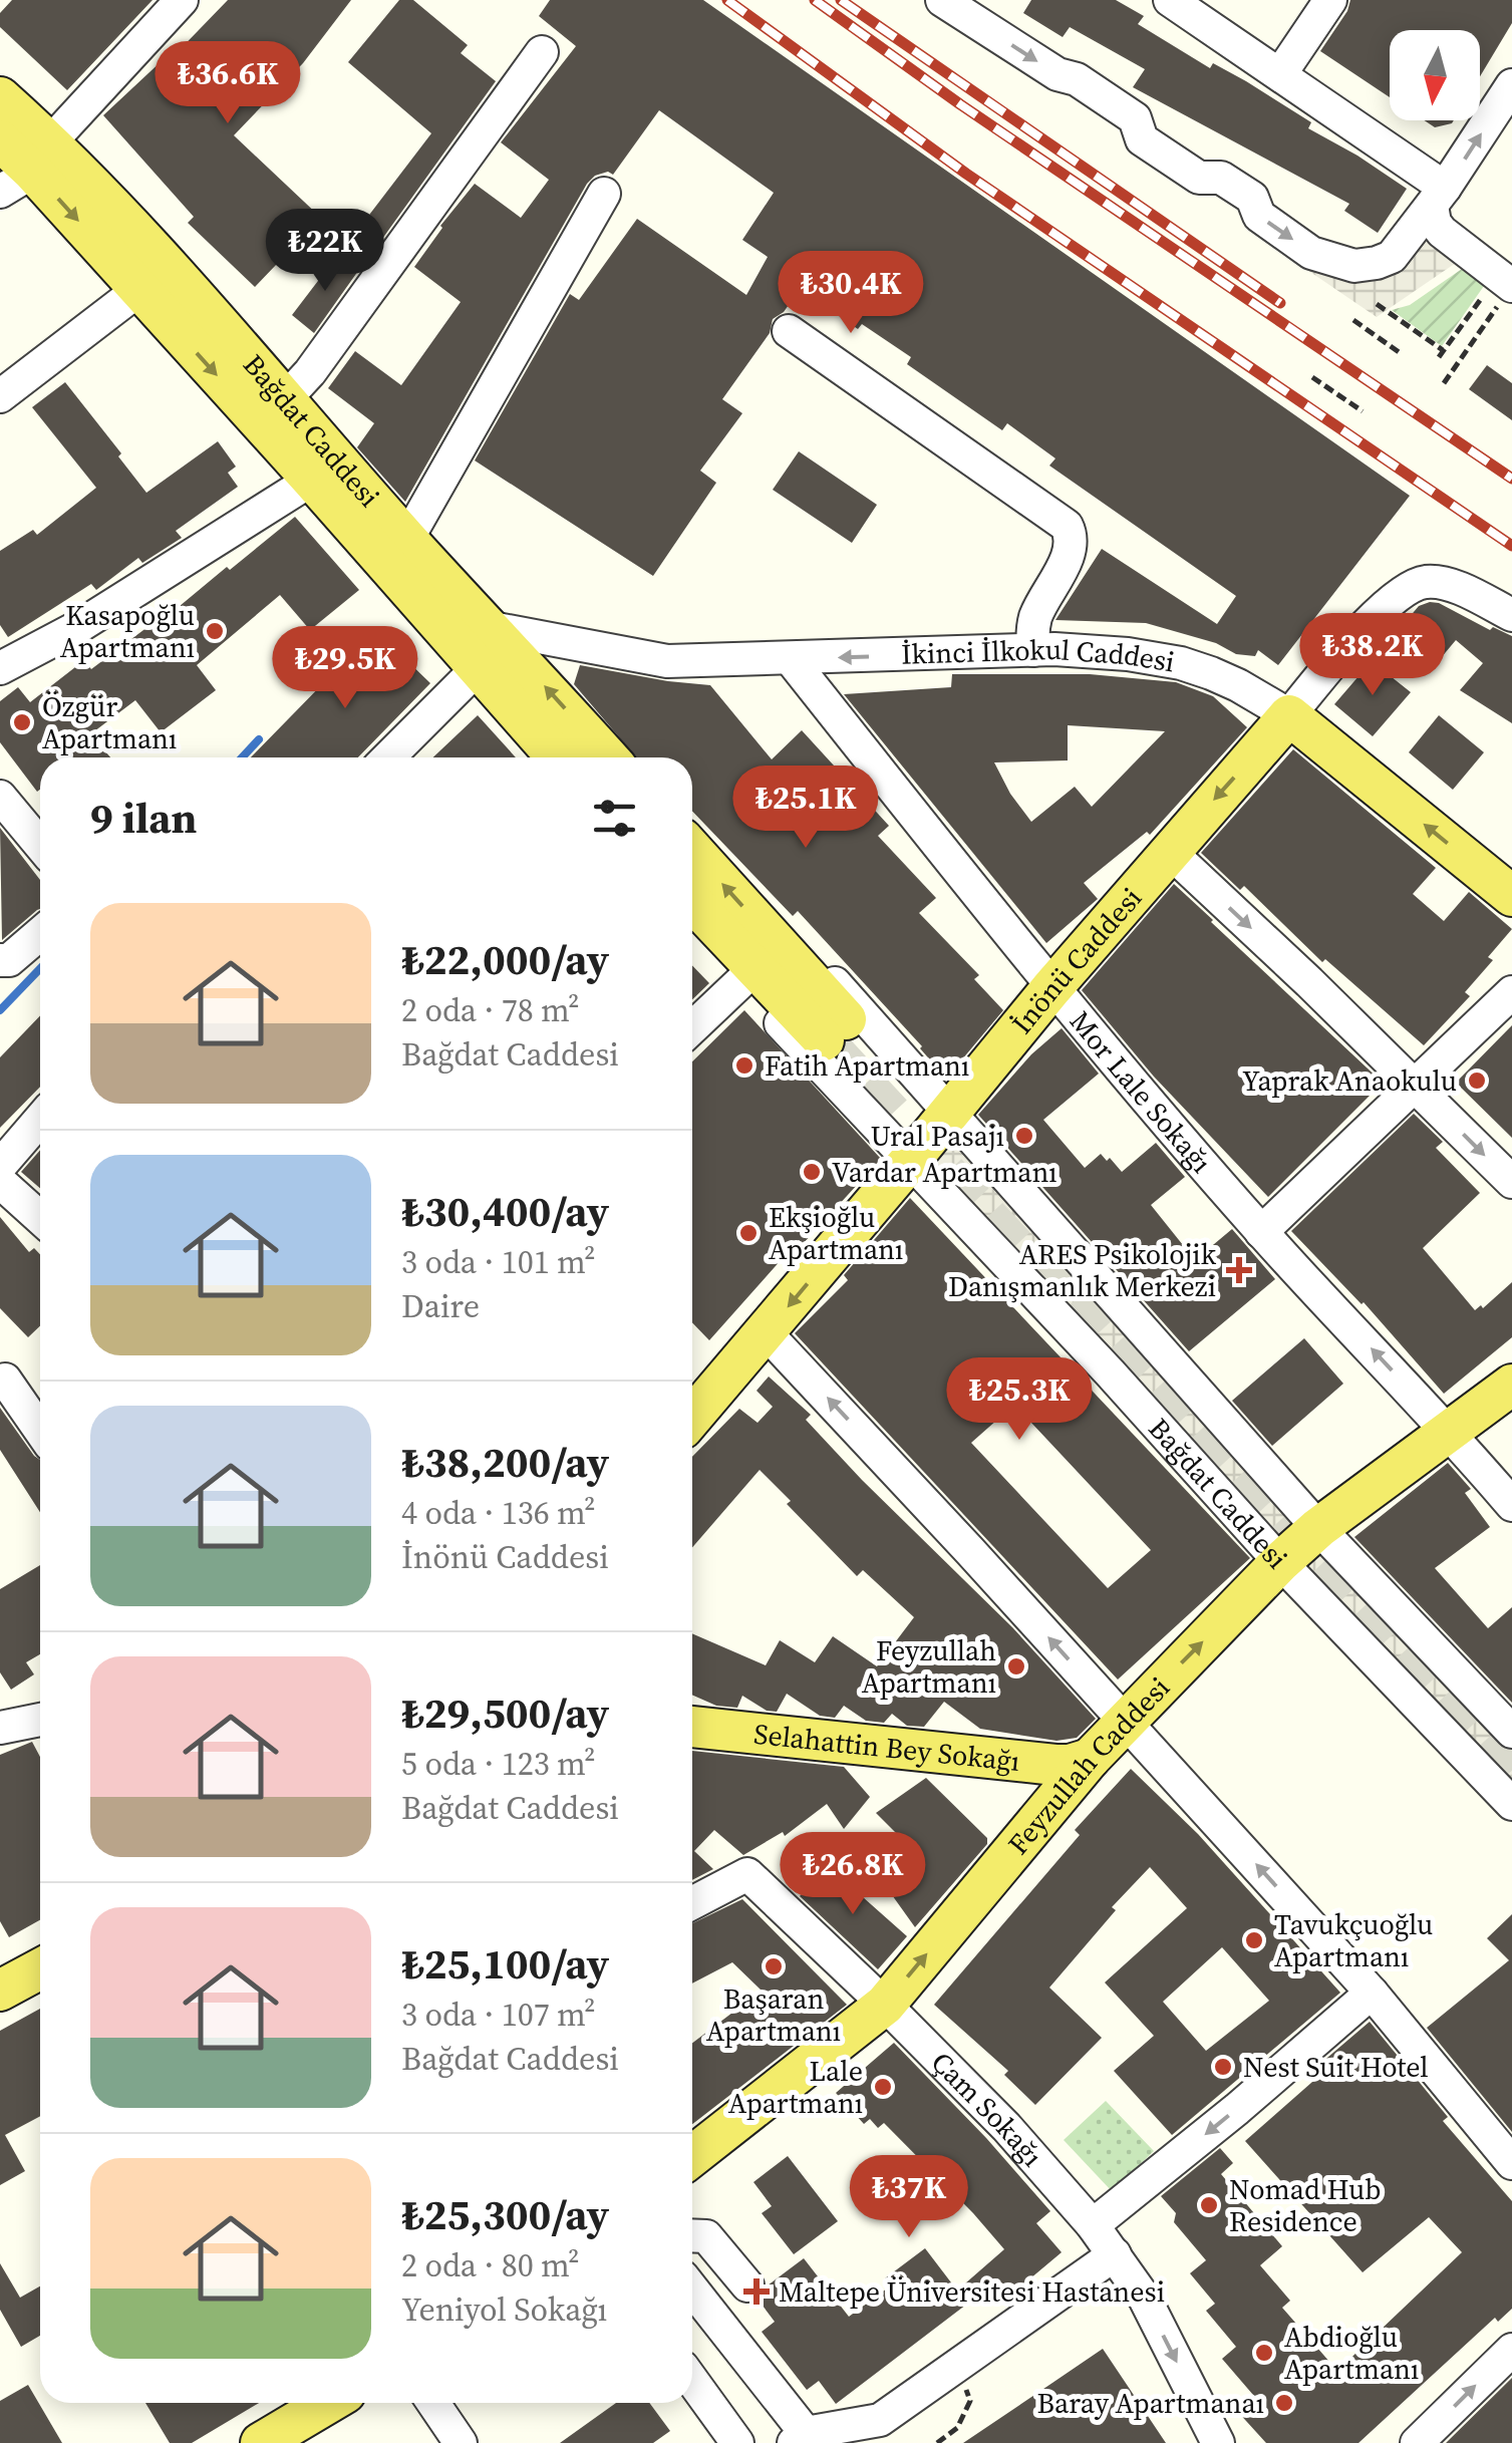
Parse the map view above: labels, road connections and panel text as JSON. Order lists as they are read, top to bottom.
{
  "streets": {
    "main road": [
      "Bağdat Caddesi",
      "İkinci İlkokul Caddesi",
      "İnönü Caddesi",
      "Selahattin Bey Sokağı",
      "Feyzullah Caddesi"
    ],
    "street": ["Mor Lale Sokağı", "Çam Sokağı"]
  },
  "crossings": [
    ["Bağdat Caddesi", "İkinci İlkokul Caddesi"],
    ["Bağdat Caddesi", "İnönü Caddesi"],
    ["Bağdat Caddesi", "Feyzullah Caddesi"],
    ["İkinci İlkokul Caddesi", "İnönü Caddesi"],
    ["İkinci İlkokul Caddesi", "Mor Lale Sokağı"],
    ["İnönü Caddesi", "Mor Lale Sokağı"],
    ["Mor Lale Sokağı", "Feyzullah Caddesi"],
    ["Selahattin Bey Sokağı", "Feyzullah Caddesi"],
    ["Feyzullah Caddesi", "Çam Sokağı"]
  ],
  "one_way": ["Feyzullah Caddesi"],
  "places": {
    "other": [
      "Kasapoğlu Apartmanı",
      "Özgür Apartmanı",
      "Fatih Apartmanı",
      "Yaprak Anaokulu",
      "Ural Pasajı",
      "Vardar Apartmanı",
      "Ekşioğlu Apartmanı",
      "Feyzullah Apartmanı",
      "Tavukçuoğlu Apartmanı",
      "Başaran Apartmanı",
      "Nest Suit Hotel",
      "Lale Apartmanı",
      "Nomad Hub Residence",
      "Abdioğlu Apartmanı",
      "Baray Apartmanaı"
    ],
    "health": ["ARES Psikolojik Danışmanlık Merkezi", "Maltepe Üniversitesi Hastanesi"]
  },
  "north": "bottom",
  "page": {
    "price": [
      "₺36.6K",
      "₺22K",
      "₺30.4K",
      "₺38.2K",
      "₺29.5K",
      "₺25.1K",
      "₺25.3K",
      "₺26.8K",
      "₺37K"
    ],
    "heading": "9 ilan",
    "list": [
      {
        "name": "₺22,000/ay",
        "note": "2 oda · 78 m² · Bağdat Caddesi"
      },
      {
        "name": "₺30,400/ay",
        "note": "3 oda · 101 m² · Daire"
      },
      {
        "name": "₺38,200/ay",
        "note": "4 oda · 136 m² · İnönü Caddesi"
      },
      {
        "name": "₺29,500/ay",
        "note": "5 oda · 123 m² · Bağdat Caddesi"
      },
      {
        "name": "₺25,100/ay",
        "note": "3 oda · 107 m² · Bağdat Caddesi"
      },
      {
        "name": "₺25,300/ay",
        "note": "2 oda · 80 m² · Yeniyol Sokağı"
      }
    ]
  }
}
